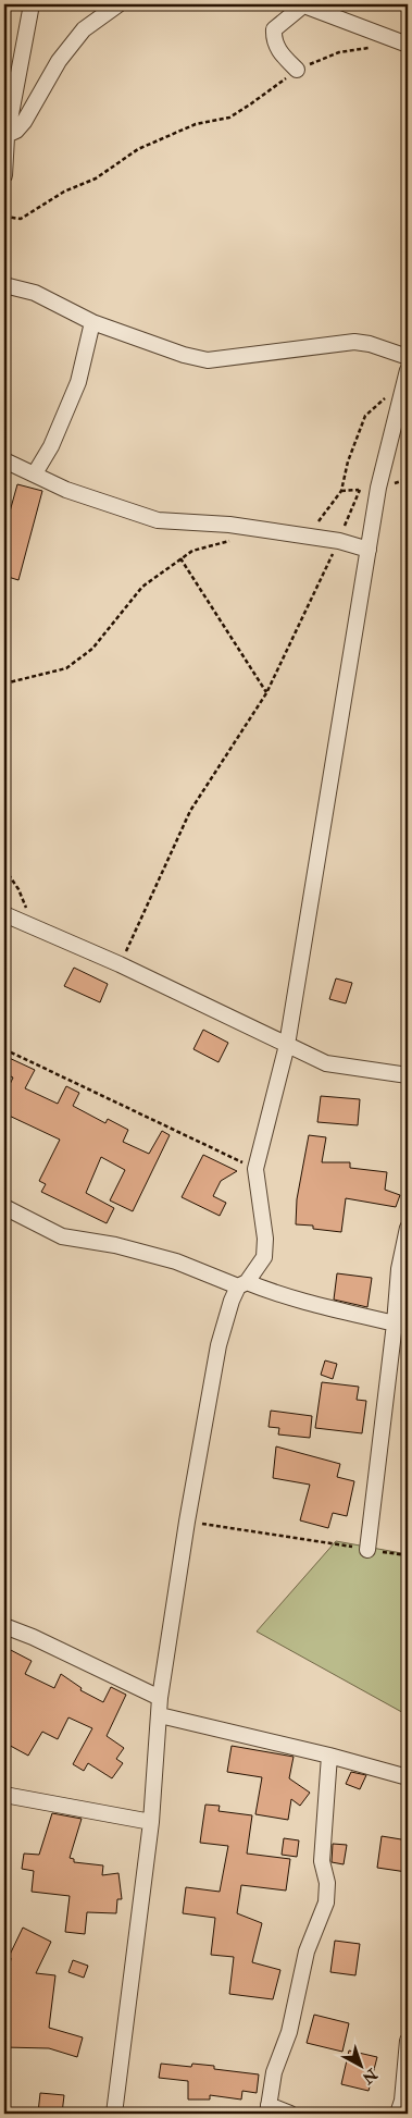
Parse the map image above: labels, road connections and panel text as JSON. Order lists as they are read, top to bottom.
{
  "north": "bottom right"
}
